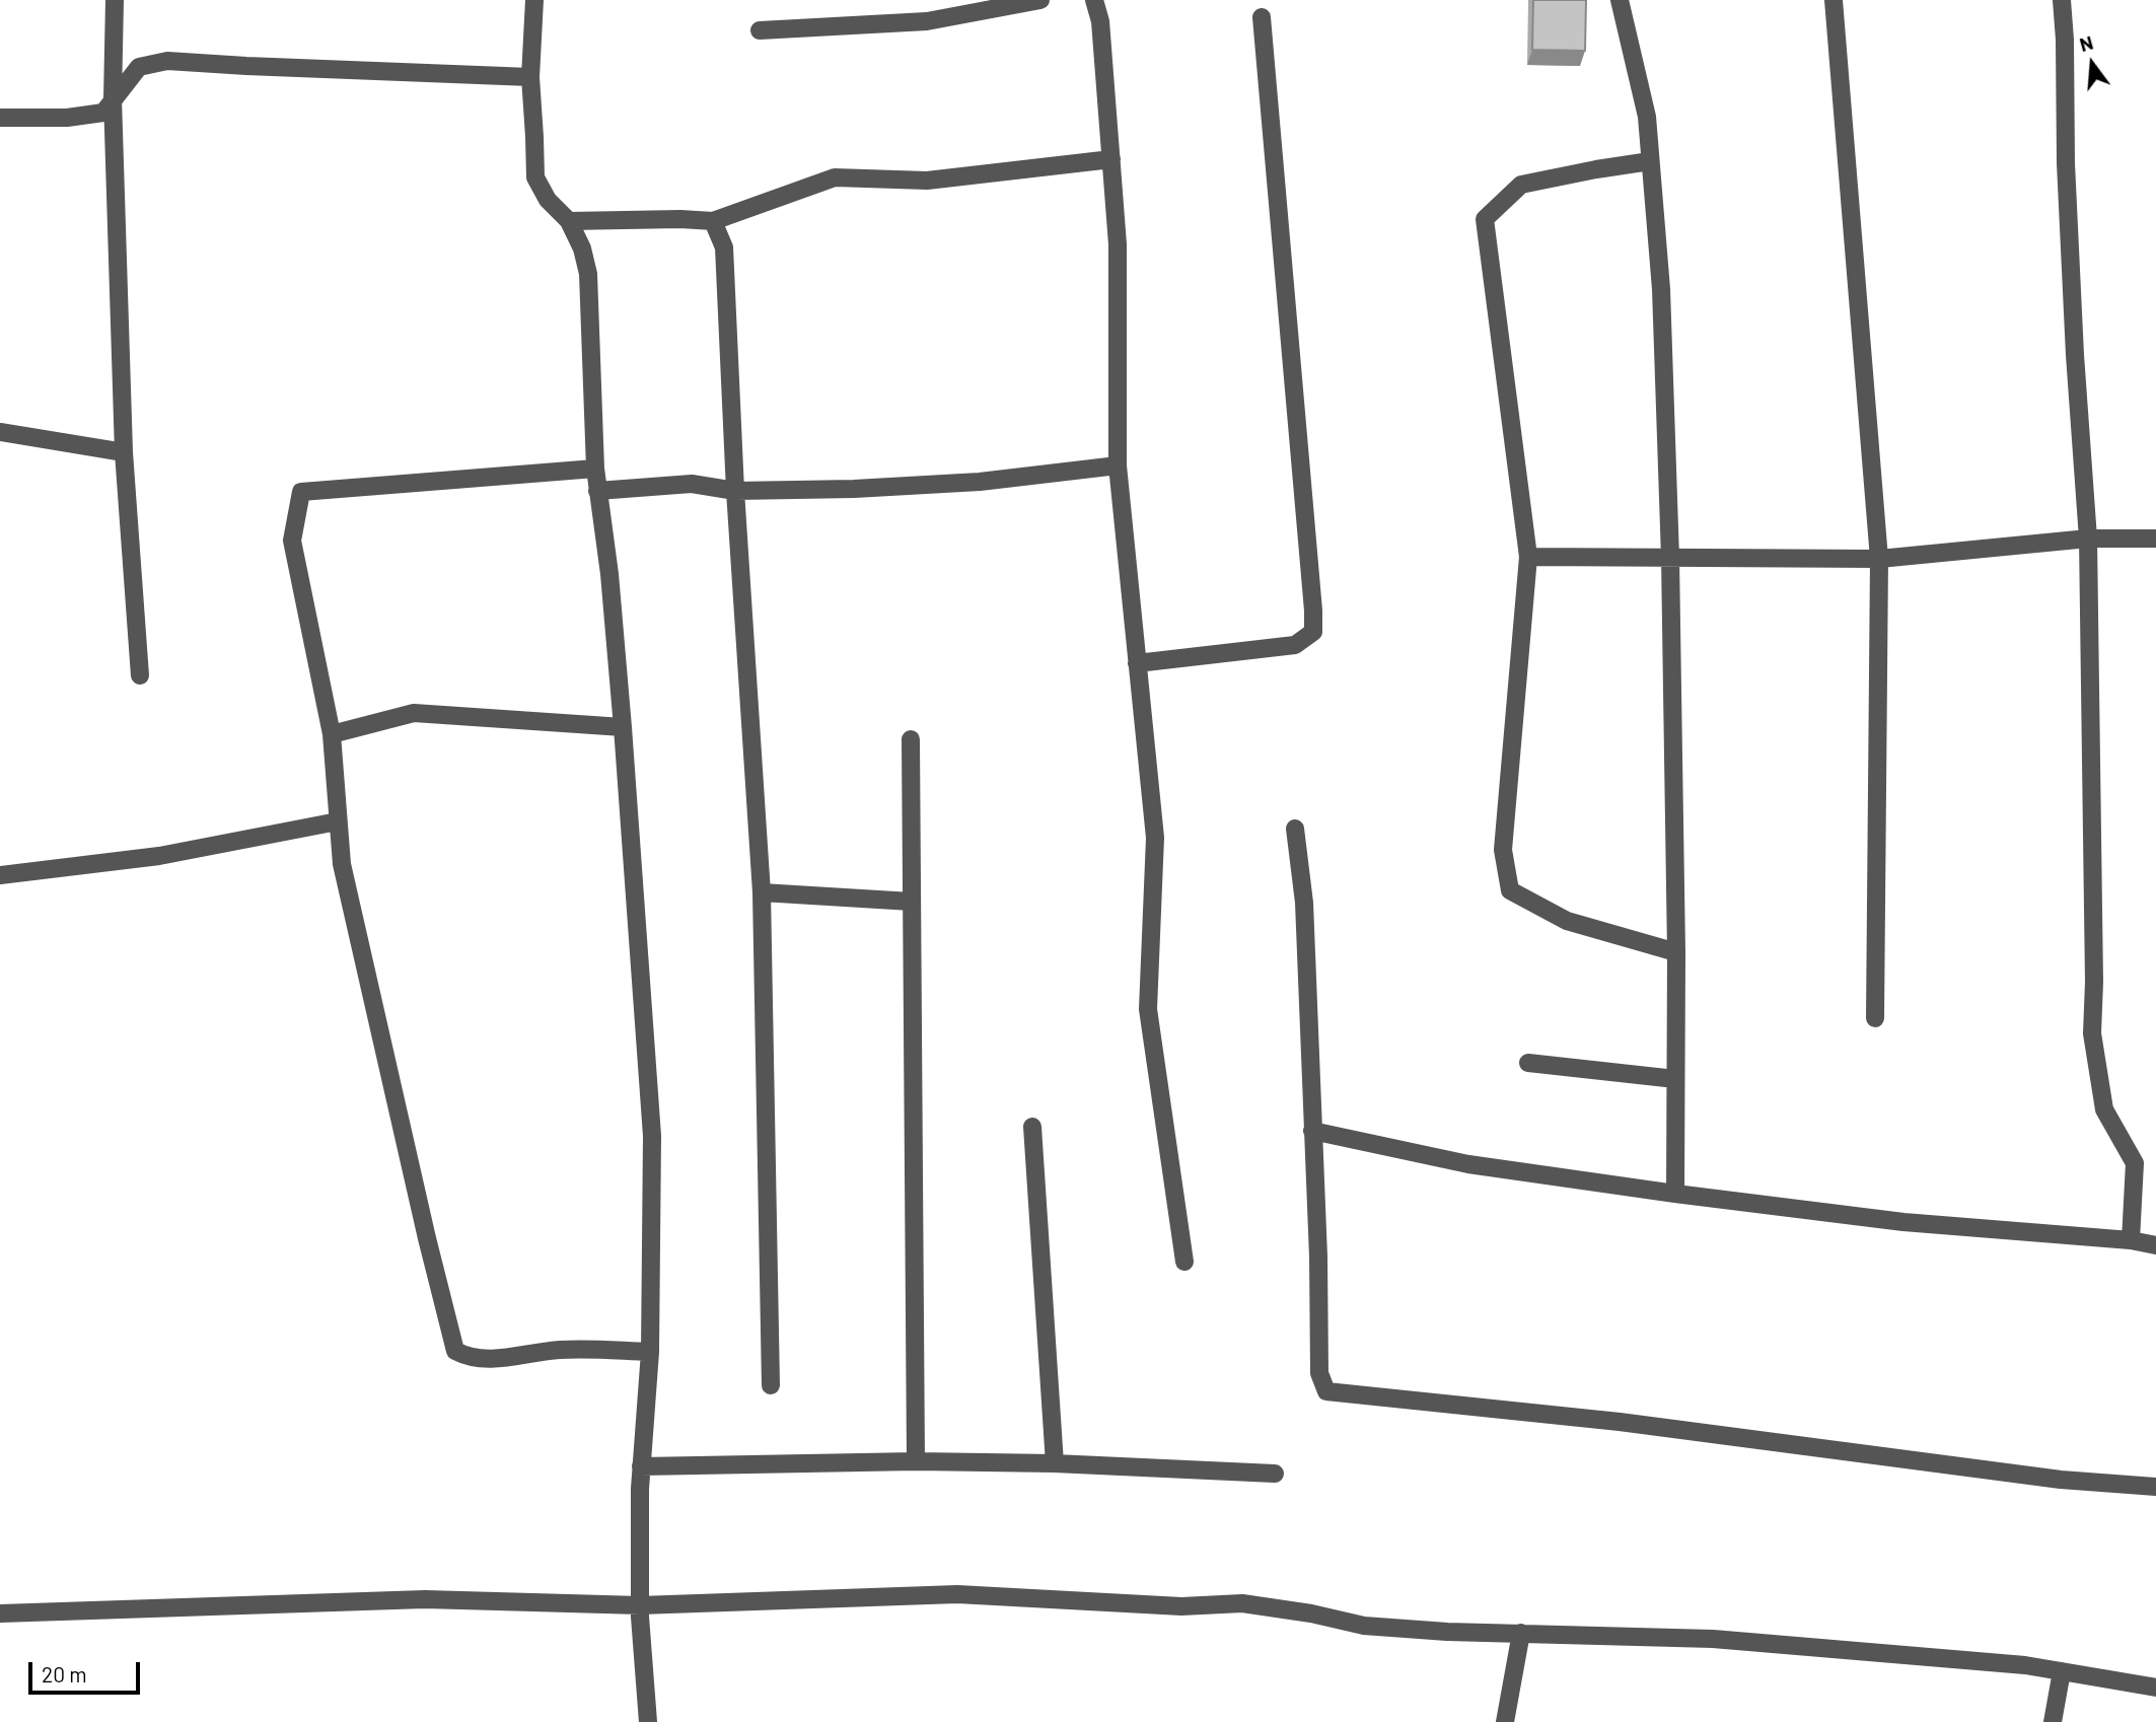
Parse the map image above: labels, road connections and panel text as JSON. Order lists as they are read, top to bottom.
{
  "scale_bar": "20 m",
  "north": "top"
}
